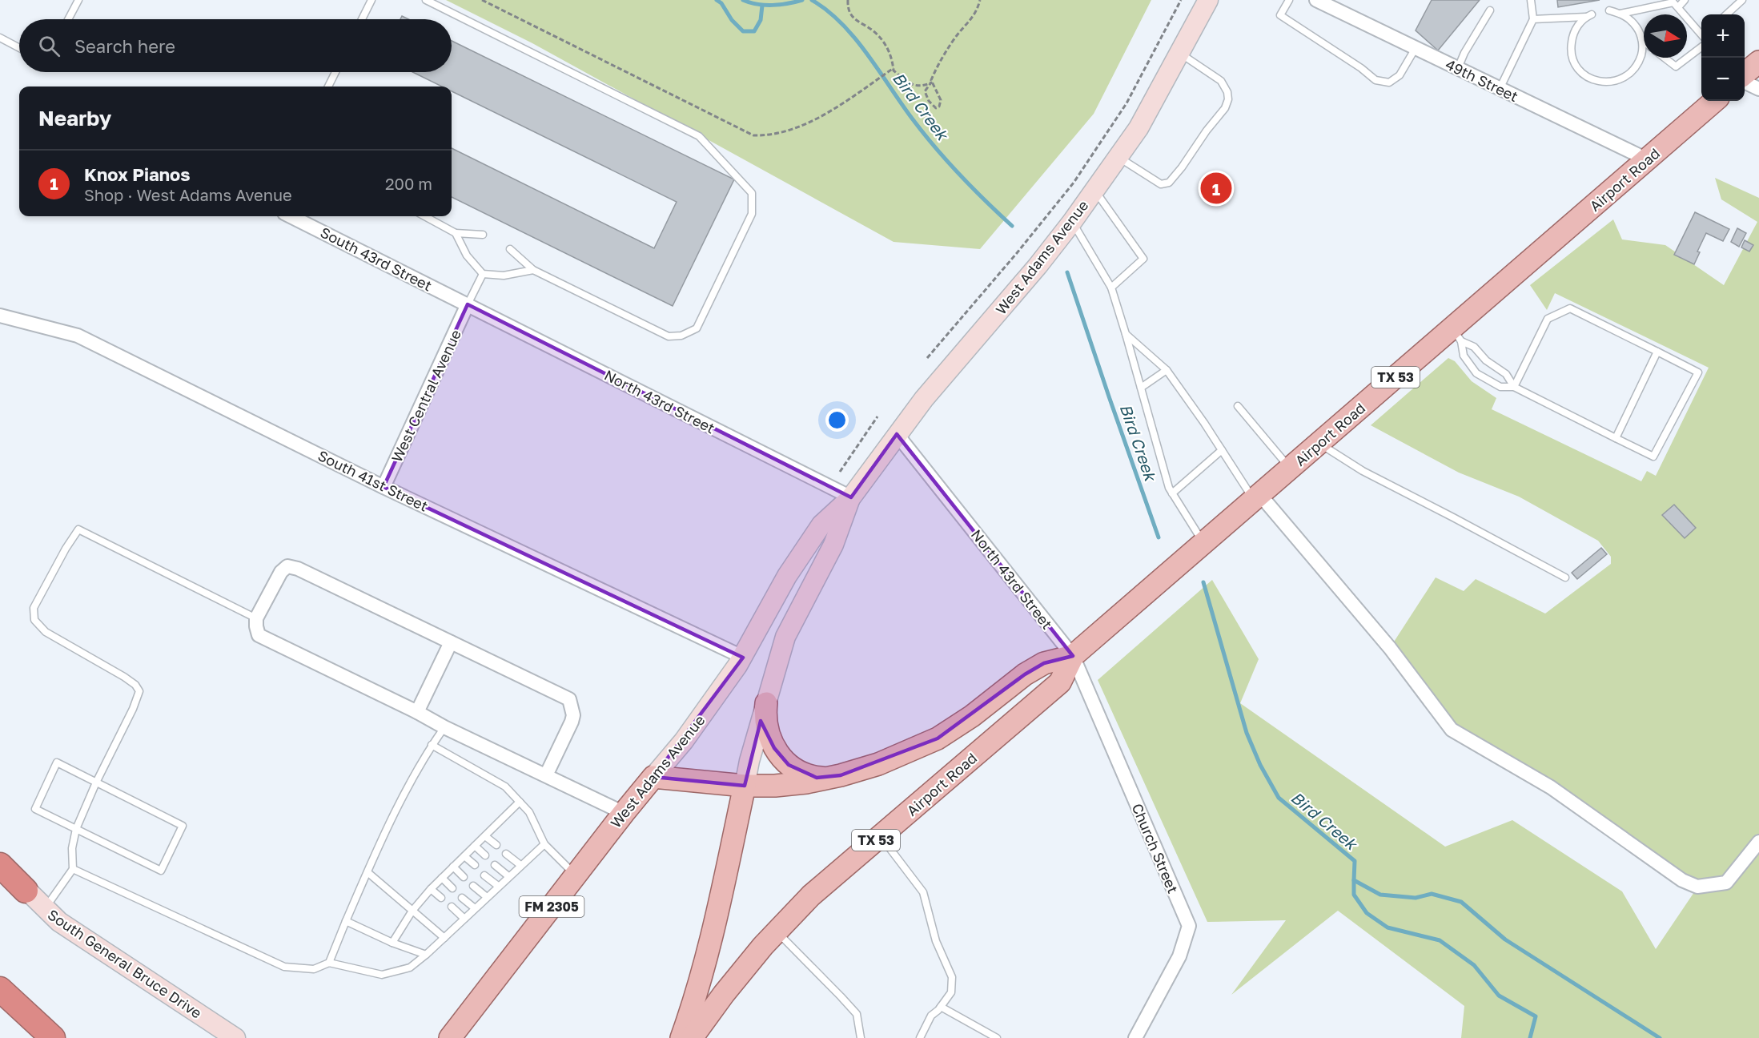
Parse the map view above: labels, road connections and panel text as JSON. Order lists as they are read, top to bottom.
{
  "streets": {
    "main road": [
      "Airport Road",
      "West Adams Avenue",
      "TX 53",
      "FM 2305",
      "South General Bruce Drive"
    ],
    "street": [
      "49th Street",
      "South 43rd Street",
      "West Central Avenue",
      "North 43rd Street",
      "South 41st Street",
      "Church Street"
    ]
  },
  "crossings": [
    ["49th Street", "Airport Road"],
    ["Airport Road", "West Adams Avenue"],
    ["Airport Road", "North 43rd Street"],
    ["Airport Road", "Church Street"],
    ["West Adams Avenue", "North 43rd Street"],
    ["West Adams Avenue", "South 41st Street"],
    ["South 43rd Street", "West Central Avenue"],
    ["South 43rd Street", "North 43rd Street"],
    ["West Central Avenue", "North 43rd Street"],
    ["West Central Avenue", "South 41st Street"],
    ["North 43rd Street", "Church Street"]
  ],
  "water": ["Bird Creek"],
  "north": "right",
  "page": {
    "map_buttons": ["+", "−"],
    "search": "Search here",
    "heading": "Nearby",
    "list": [
      {
        "mark": "1",
        "name": "Knox Pianos",
        "note": "Shop · West Adams Avenue",
        "value": "200 m"
      }
    ],
    "pins": "1"
  }
}
